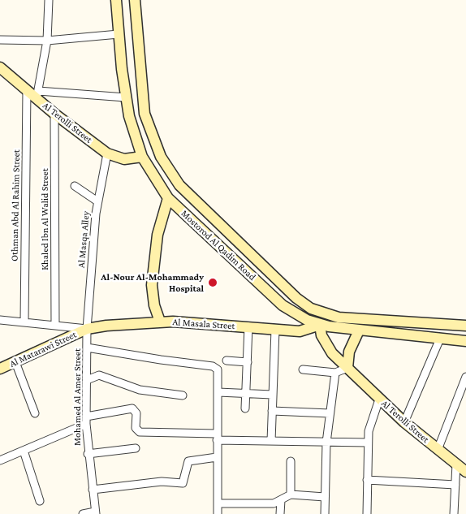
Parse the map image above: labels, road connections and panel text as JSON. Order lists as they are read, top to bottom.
{
  "streets": {
    "main road": [
      "Al Terolli Street",
      "Mostorod Al Qadim Road",
      "Al Masala Street",
      "Al Matarawi Street"
    ],
    "street": [
      "Othman Abd Al Rahim Street",
      "Khaled Ibn Al Walid Street",
      "Al Masqa Alley",
      "Mohamed Al Amer Street"
    ]
  },
  "crossings": [
    ["Al Terolli Street", "Othman Abd Al Rahim Street"],
    ["Al Terolli Street", "Khaled Ibn Al Walid Street"],
    ["Al Terolli Street", "Al Masqa Alley"],
    ["Al Terolli Street", "Mostorod Al Qadim Road"],
    ["Al Terolli Street", "Al Masala Street"],
    ["Al Masqa Alley", "Al Masala Street"],
    ["Al Masqa Alley", "Al Matarawi Street"],
    ["Al Masqa Alley", "Mohamed Al Amer Street"],
    ["Mostorod Al Qadim Road", "Al Masala Street"],
    ["Al Masala Street", "Al Matarawi Street"],
    ["Al Masala Street", "Mohamed Al Amer Street"],
    ["Al Matarawi Street", "Mohamed Al Amer Street"]
  ],
  "places": ["Al-Nour Al-Mohammady Hospital"]
}
